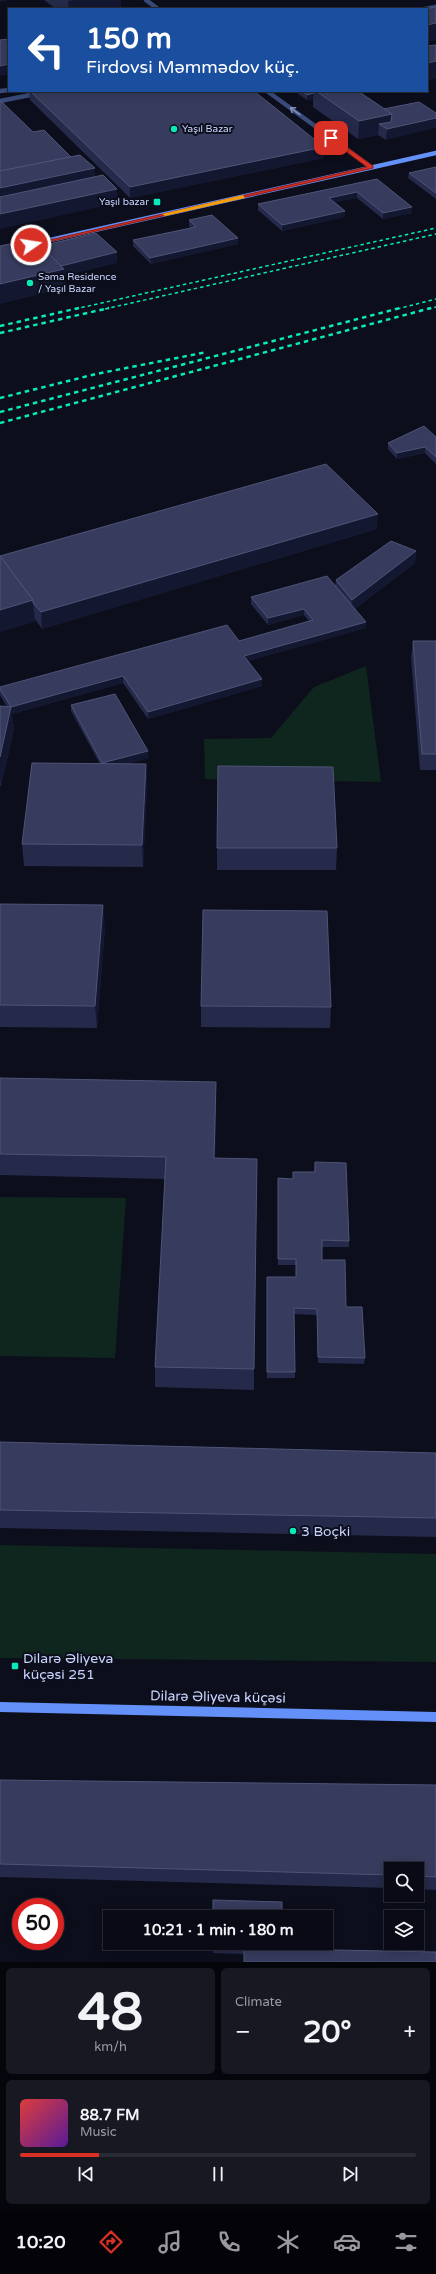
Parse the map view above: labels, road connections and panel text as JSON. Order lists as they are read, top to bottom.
{
  "streets": {
    "main road": ["Dilarə Əliyeva küçəsi"]
  },
  "places": {
    "other": ["Yaşıl Bazar", "Səma Residence / Yaşıl Bazar", "3 Boçki"],
    "transit": ["Yaşıl bazar", "Dilarə Əliyeva küçəsi 251"]
  },
  "page": {
    "turn": ["150 m", "Firdovsi Məmmədov küç."],
    "limit": "50",
    "trip": "10:21 · 1 min · 180 m",
    "tile": [
      ["48", "km/h"],
      "Climate"
    ],
    "heat": ["−", "20°", "+"],
    "song": ["88.7 FM", "Music"],
    "tabs": "10:20"
  }
}
